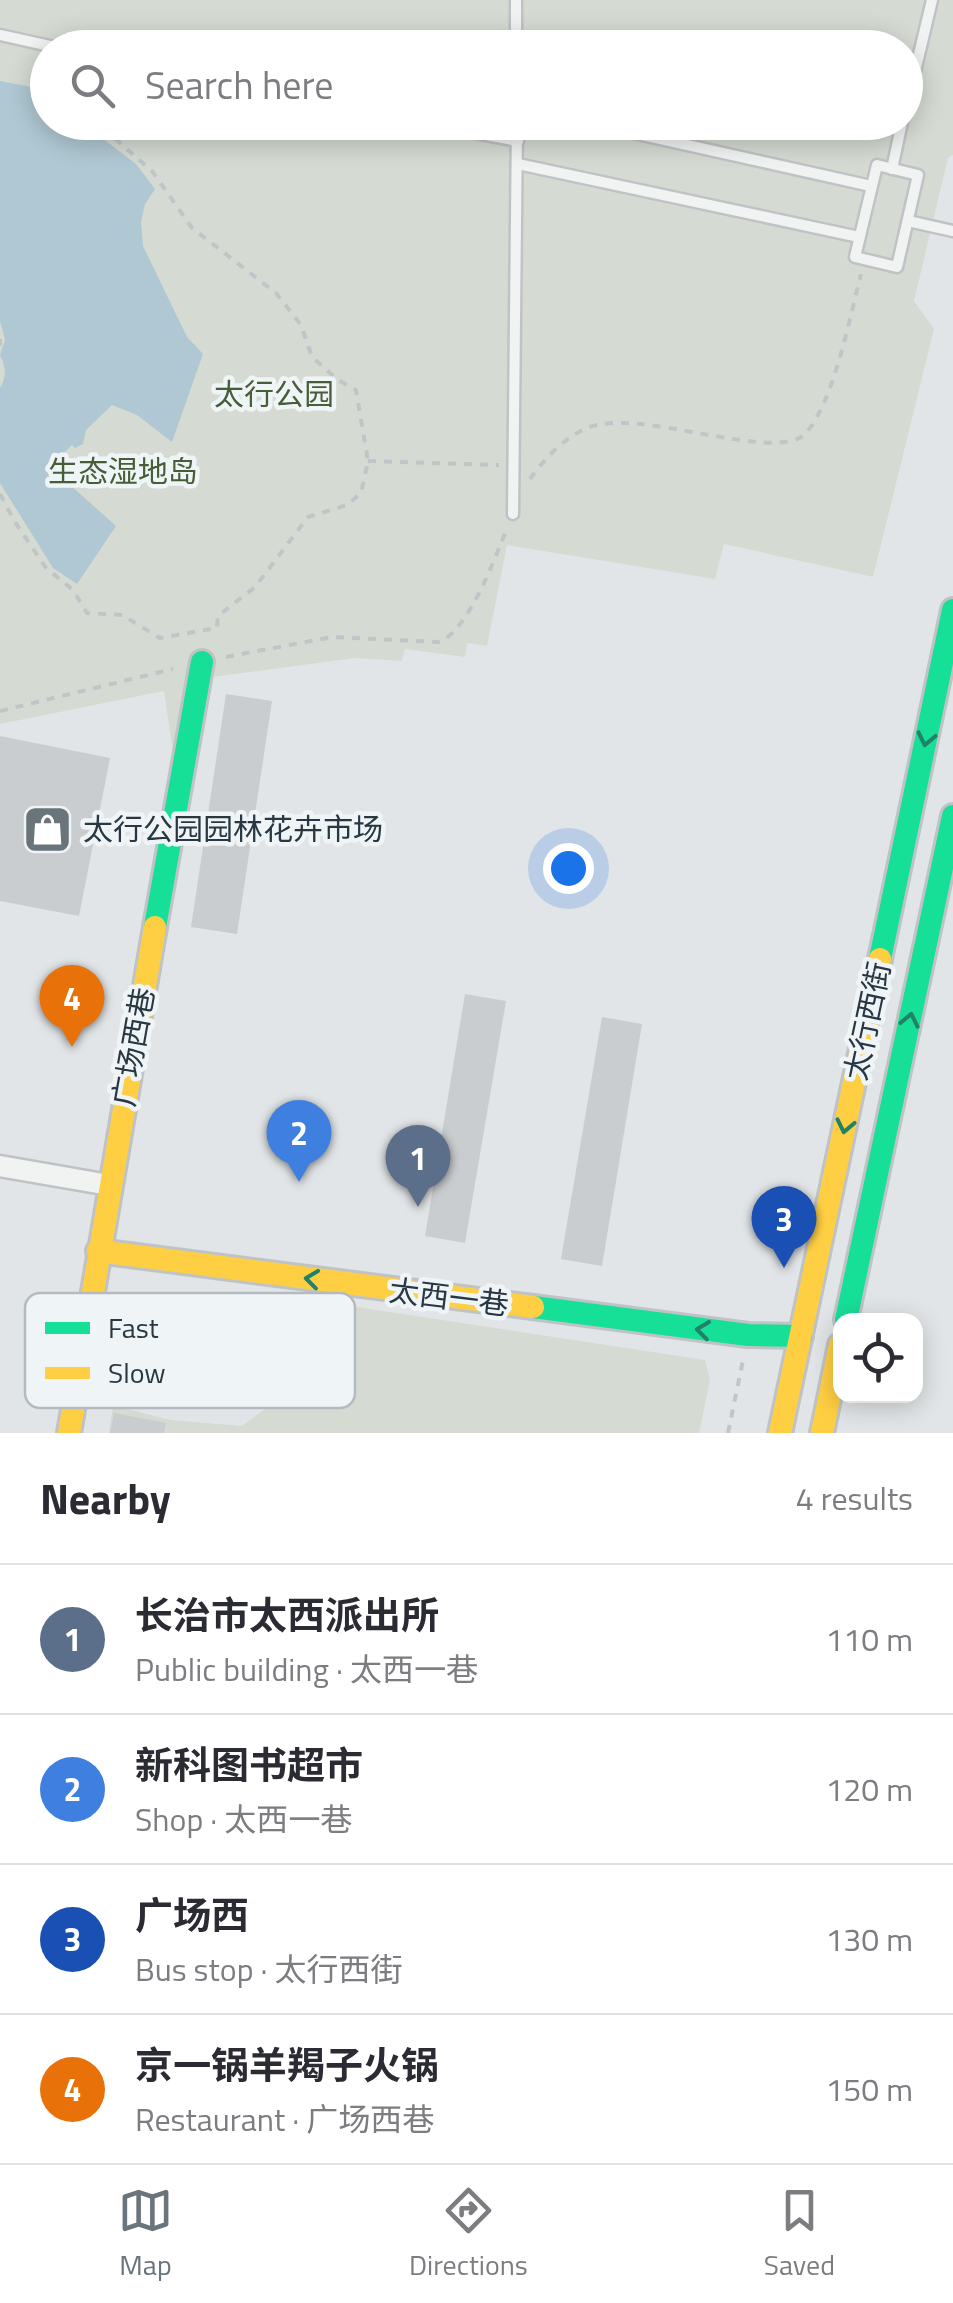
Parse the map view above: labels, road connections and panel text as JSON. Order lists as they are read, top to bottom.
{
  "streets": {
    "street": ["太行西街", "广场西巷", "太西一巷"]
  },
  "crossings": [
    ["太行西街", "太西一巷"],
    ["广场西巷", "太西一巷"]
  ],
  "one_way": ["太西一巷"],
  "parks": ["太行公园", "生态湿地岛"],
  "places": {
    "shop": ["太行公园园林花卉市场"]
  },
  "legend": ["Fast", "Slow"],
  "page": {
    "search": "Search here",
    "pins": [
      "4",
      "2",
      "1",
      "3"
    ],
    "heading": ["Nearby", "4 results"],
    "list": [
      {
        "mark": "1",
        "name": "长治市太西派出所",
        "note": "Public building · 太西一巷",
        "value": "110 m"
      },
      {
        "mark": "2",
        "name": "新科图书超市",
        "note": "Shop · 太西一巷",
        "value": "120 m"
      },
      {
        "mark": "3",
        "name": "广场西",
        "note": "Bus stop · 太行西街",
        "value": "130 m"
      },
      {
        "mark": "4",
        "name": "京一锅羊羯子火锅",
        "note": "Restaurant · 广场西巷",
        "value": "150 m"
      }
    ],
    "nav": ["Map", "Directions", "Saved"]
  }
}
